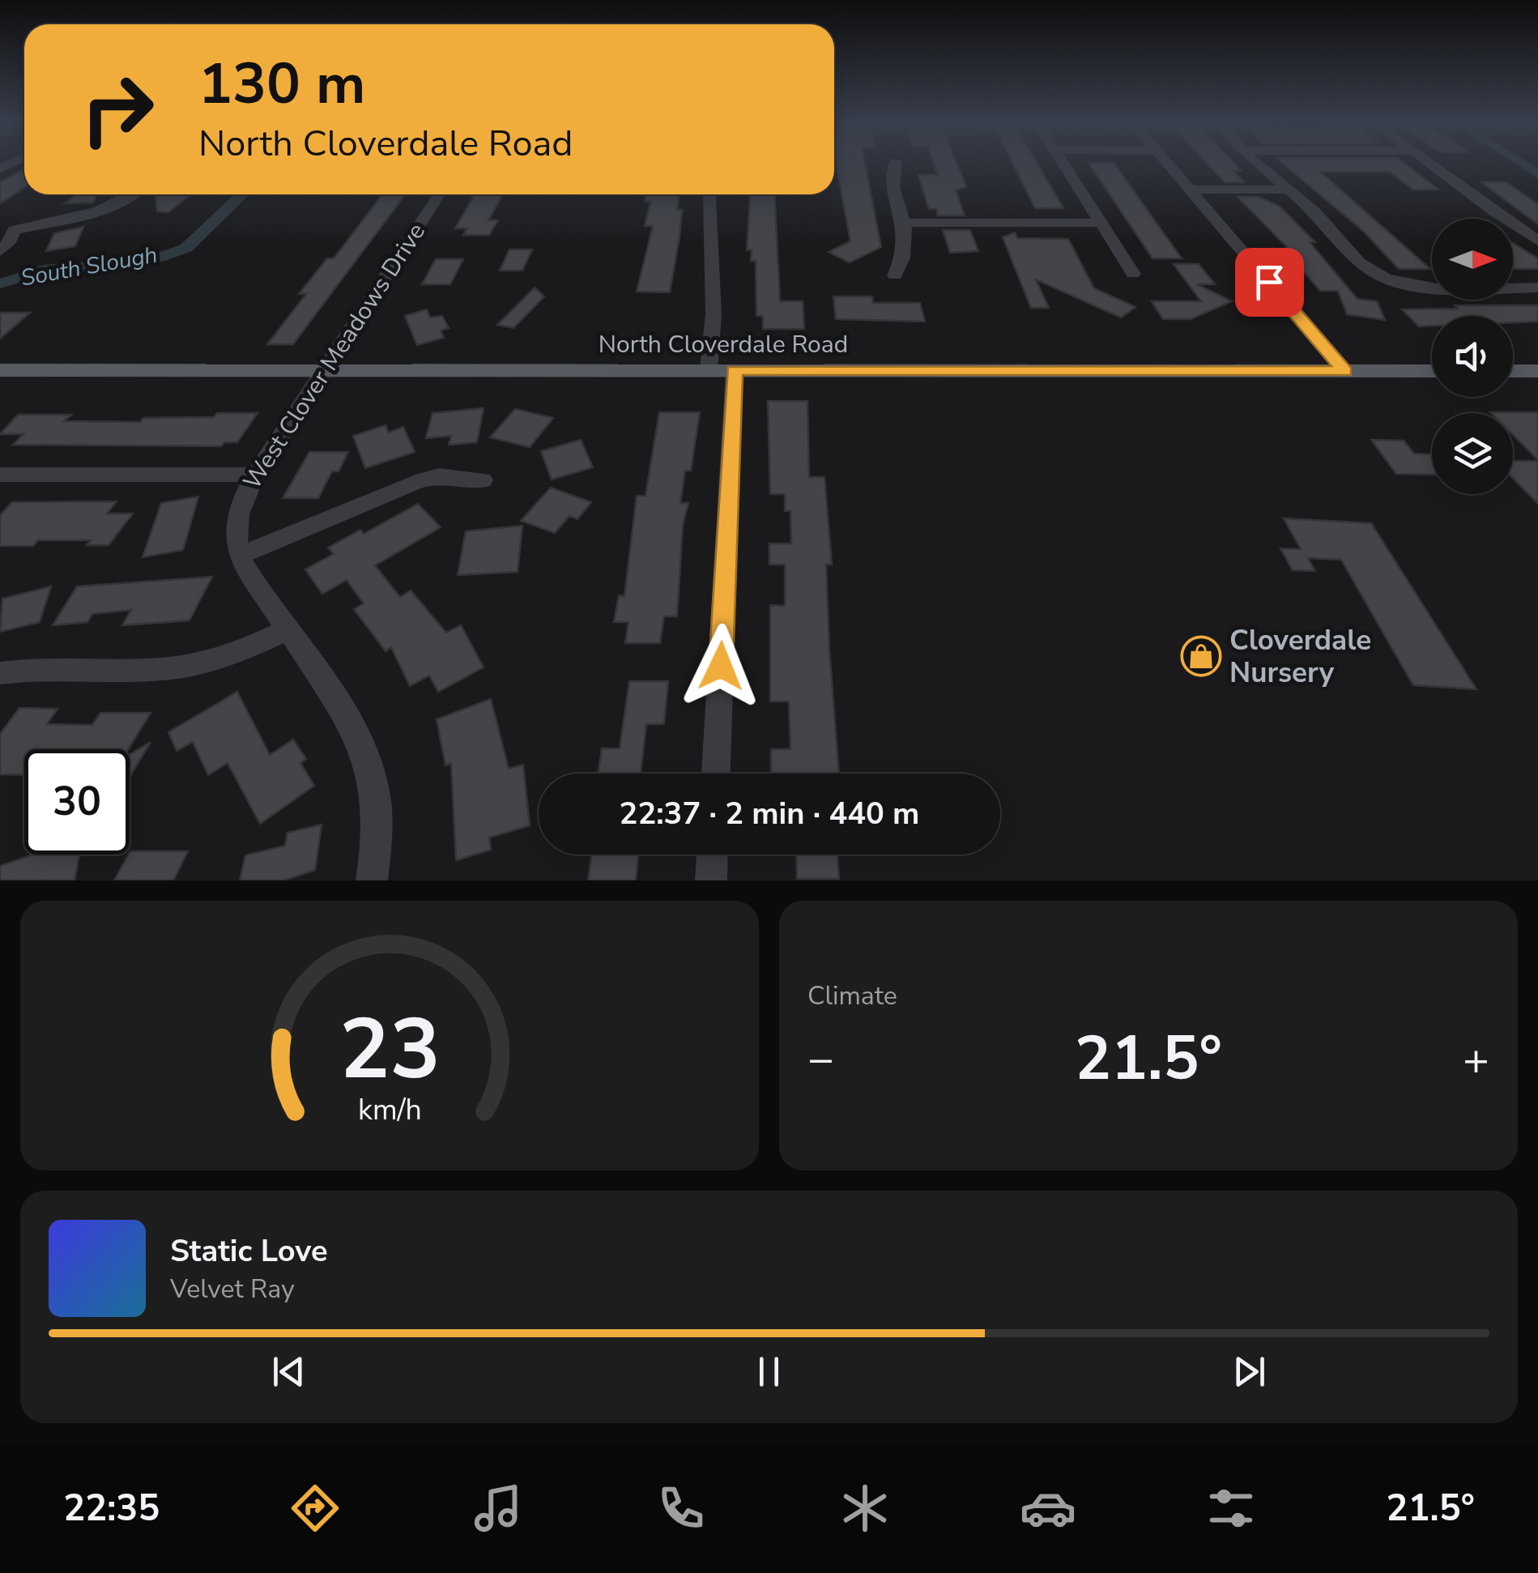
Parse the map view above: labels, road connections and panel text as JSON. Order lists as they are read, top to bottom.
{
  "streets": {
    "main road": ["North Cloverdale Road"],
    "street": ["West Clover Meadows Drive"]
  },
  "crossings": [
    ["North Cloverdale Road", "West Clover Meadows Drive"]
  ],
  "water": ["South Slough"],
  "places": {
    "shop": ["Cloverdale Nursery"]
  },
  "north": "right",
  "page": {
    "turn": ["130 m", "North Cloverdale Road"],
    "limit": "30",
    "trip": "22:37 · 2 min · 440 m",
    "tile": "Climate",
    "heat": ["−", "21.5°", "+"],
    "song": ["Static Love", "Velvet Ray"],
    "tabs": ["22:35", "21.5°"],
    "gauge": ["23", "km/h"]
  }
}
